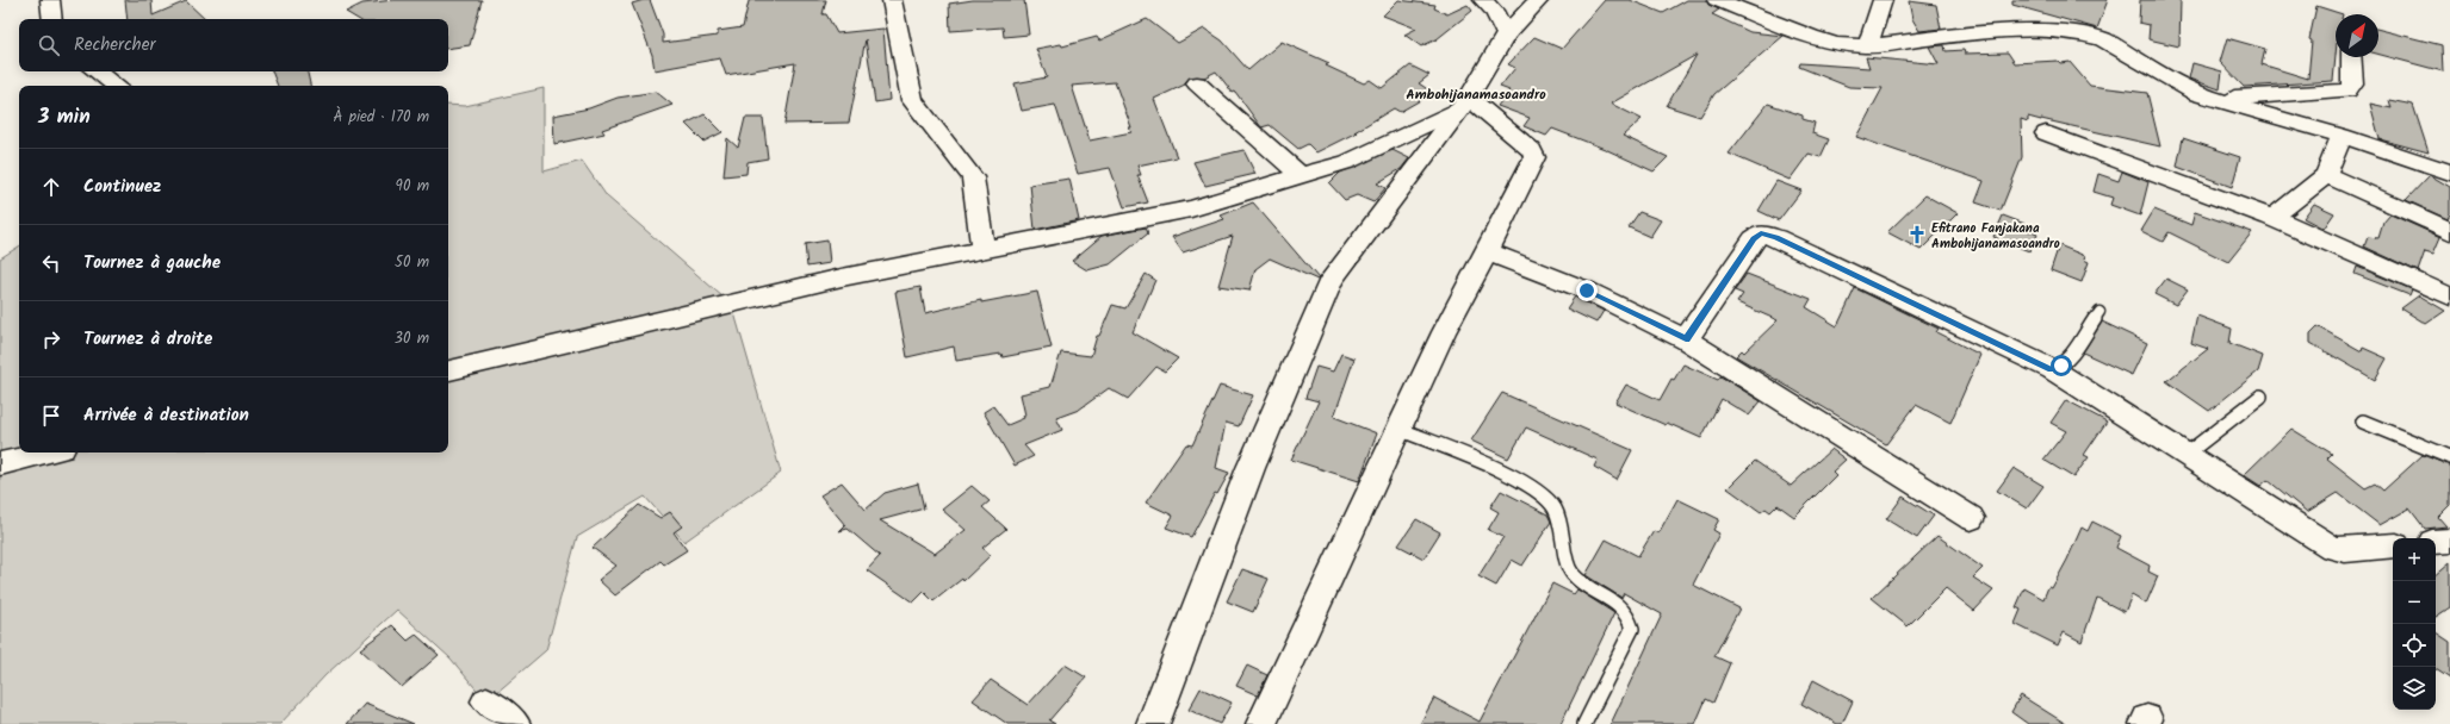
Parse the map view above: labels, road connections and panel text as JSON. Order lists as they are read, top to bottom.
{
  "districts": ["Ambohijanamasoandro"],
  "places": {
    "church": ["Efitrano Fanjakana Ambohijanamasoandro"]
  },
  "north": "top right",
  "page": {
    "search": "Rechercher",
    "heading": ["3 min", "À pied · 170 m"],
    "list": [
      ["Continuez", "90 m"],
      ["Tournez à gauche", "50 m"],
      ["Tournez à droite", "30 m"],
      "Arrivée à destination"
    ],
    "map_buttons": ["+", "−"]
  }
}
